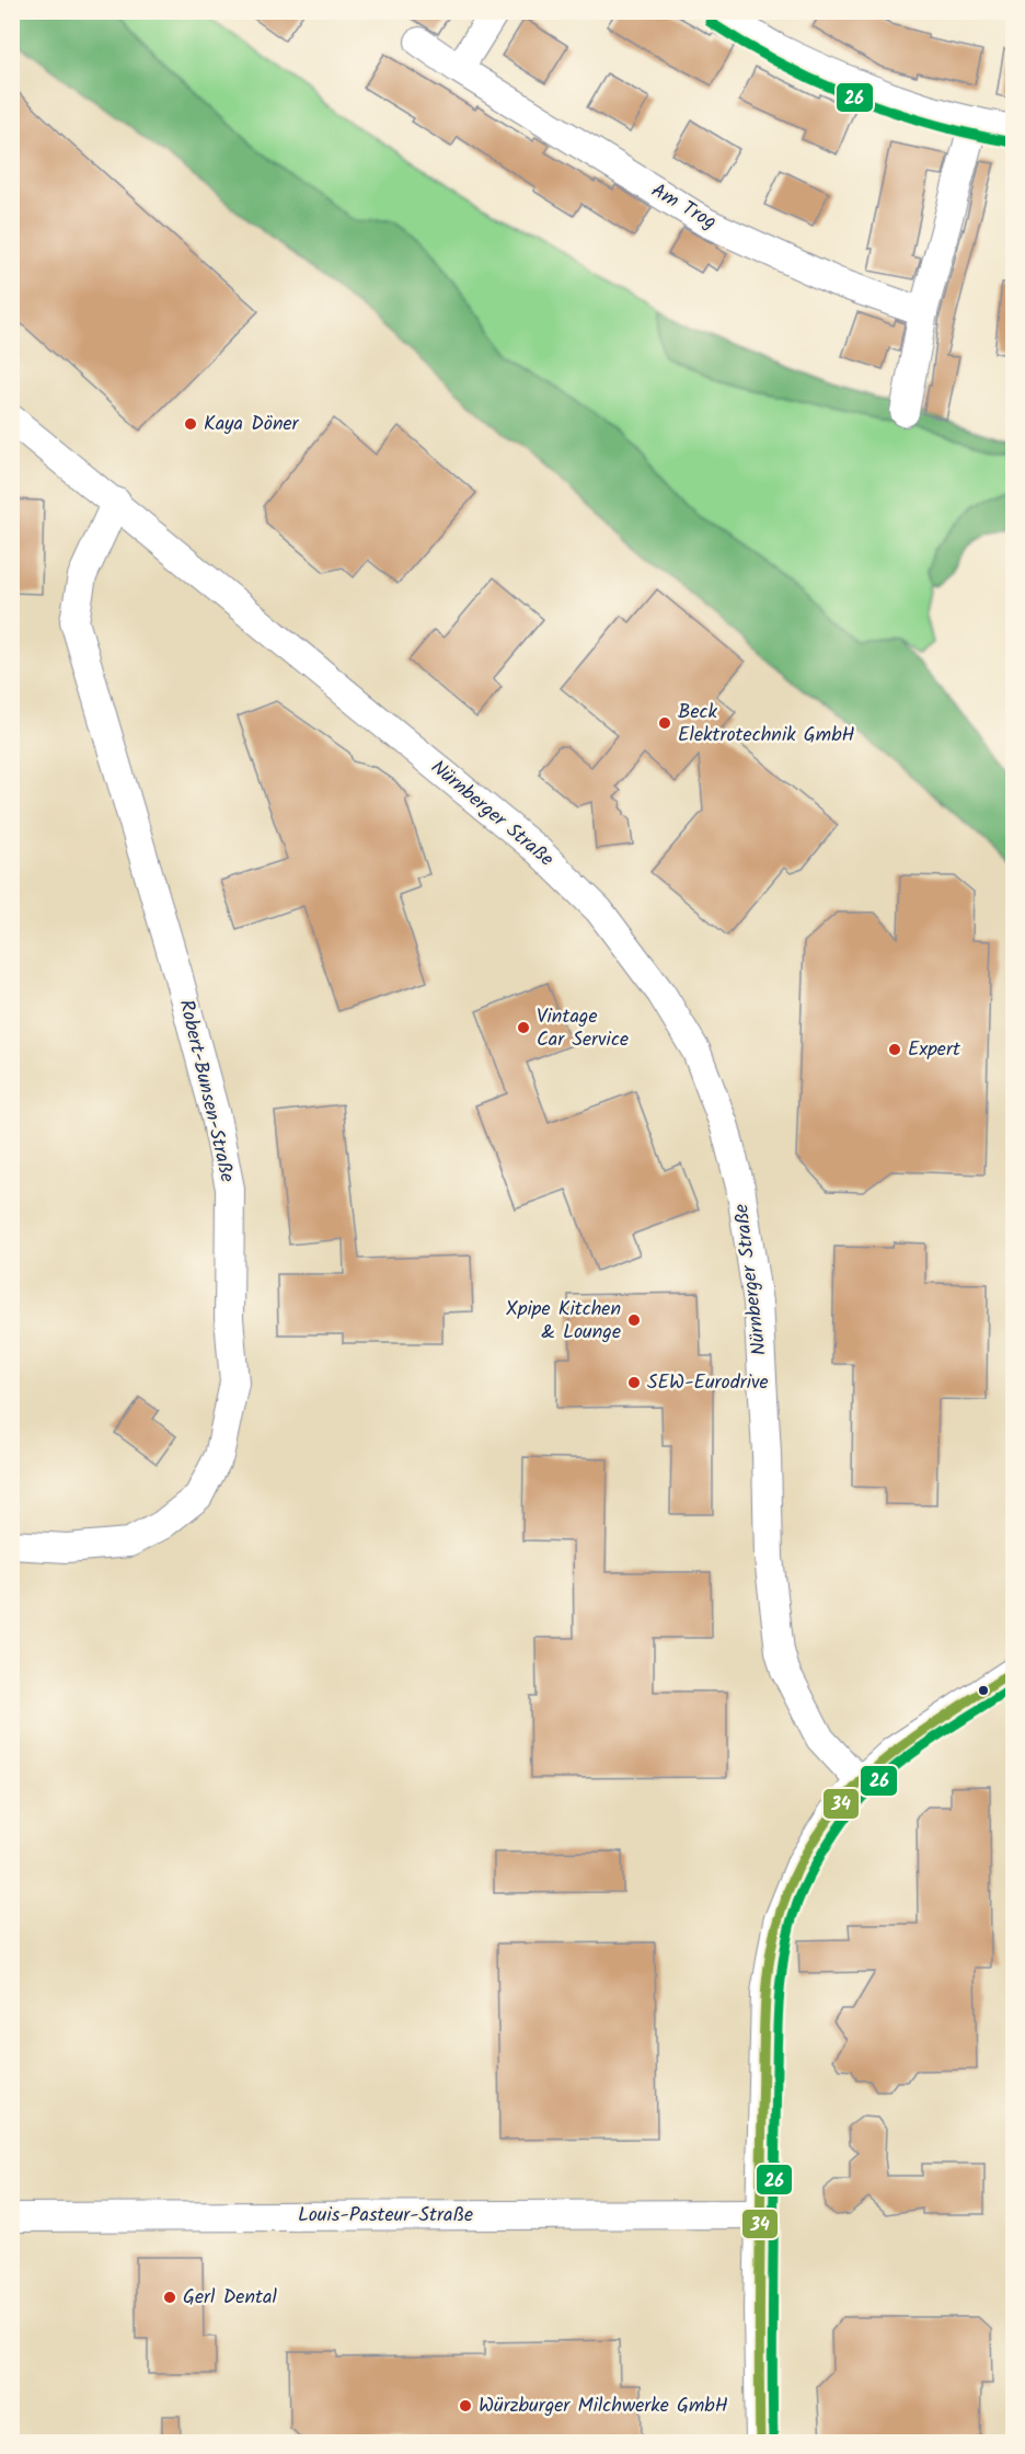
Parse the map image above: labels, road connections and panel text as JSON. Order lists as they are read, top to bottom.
{
  "streets": {
    "street": [
      "Am Trog",
      "Nürnberger Straße",
      "Robert-Bunsen-Straße",
      "Louis-Pasteur-Straße"
    ]
  },
  "crossings": [
    ["Nürnberger Straße", "Robert-Bunsen-Straße"]
  ],
  "places": [
    "Kaya Döner",
    "Beck Elektrotechnik GmbH",
    "Vintage Car Service",
    "Expert",
    "Xpipe Kitchen & Lounge",
    "SEW-Eurodrive",
    "Gerl Dental",
    "Würzburger Milchwerke GmbH"
  ],
  "lines": ["transit line 26", "transit line 34"]
}
